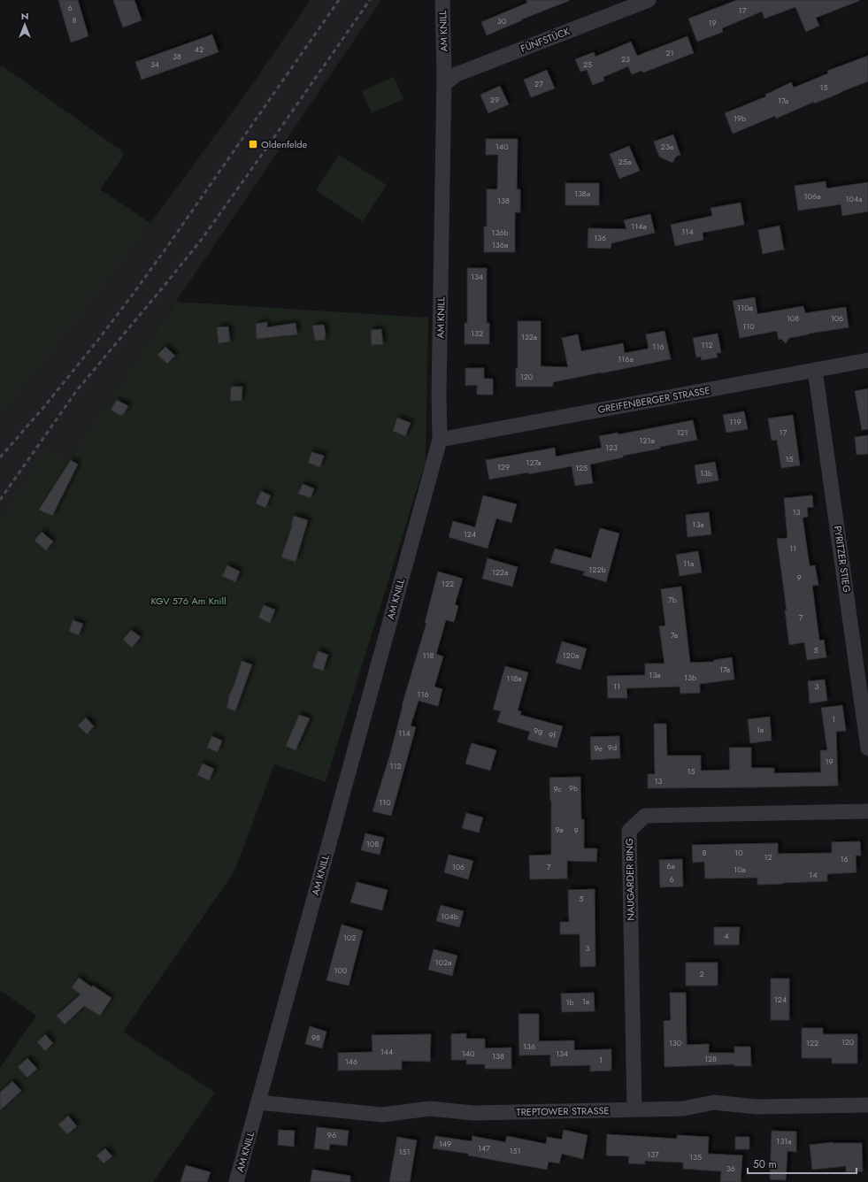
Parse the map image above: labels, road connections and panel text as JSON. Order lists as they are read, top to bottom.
{
  "streets": {
    "street": [
      "AM KNILL",
      "FÜNFSTÜCK",
      "GREIFENBERGER STRASSE",
      "PYRITZER STIEG",
      "NAUGARDER RING",
      "TREPTOWER STRASSE"
    ]
  },
  "crossings": [
    ["AM KNILL", "FÜNFSTÜCK"],
    ["AM KNILL", "GREIFENBERGER STRASSE"],
    ["AM KNILL", "TREPTOWER STRASSE"],
    ["GREIFENBERGER STRASSE", "PYRITZER STIEG"],
    ["NAUGARDER RING", "TREPTOWER STRASSE"]
  ],
  "parks": ["KGV 576 Am Knill"],
  "places": {
    "transit": ["Oldenfelde"]
  },
  "house_numbers": [
    "6",
    "17",
    "8",
    "30",
    "19",
    "42",
    "21",
    "38",
    "23",
    "34",
    "25",
    "27",
    "15",
    "29",
    "17a",
    "19b",
    "140",
    "23a",
    "25a",
    "138a",
    "106a",
    "104a",
    "138",
    "114a",
    "114",
    "136b",
    "136",
    "136a",
    "134",
    "110a",
    "108",
    "106",
    "110",
    "132",
    "132a",
    "112",
    "116",
    "116a",
    "120",
    "119",
    "121",
    "17",
    "121a",
    "123",
    "15",
    "127a",
    "129",
    "125",
    "13b",
    "13",
    "13a",
    "124",
    "11",
    "11a",
    "122b",
    "122a",
    "9",
    "122",
    "7b",
    "7",
    "7a",
    "5",
    "118",
    "120a",
    "17a",
    "13a",
    "13b",
    "118a",
    "11",
    "3",
    "116",
    "1",
    "1a",
    "9g",
    "114",
    "9f",
    "9d",
    "9e",
    "19",
    "112",
    "15",
    "13",
    "9b",
    "9c",
    "110",
    "9a",
    "9",
    "108",
    "8",
    "10",
    "12",
    "16",
    "6a",
    "106",
    "7",
    "10a",
    "14",
    "6",
    "5",
    "104b",
    "4",
    "102",
    "3",
    "102a",
    "100",
    "2",
    "124",
    "1a",
    "1b",
    "98",
    "120",
    "130",
    "122",
    "136",
    "144",
    "140",
    "134",
    "138",
    "128",
    "1",
    "146",
    "96",
    "131a",
    "149",
    "147",
    "151",
    "151",
    "137",
    "135",
    "36"
  ],
  "scale_bar": "50 m",
  "north": "top"
}
